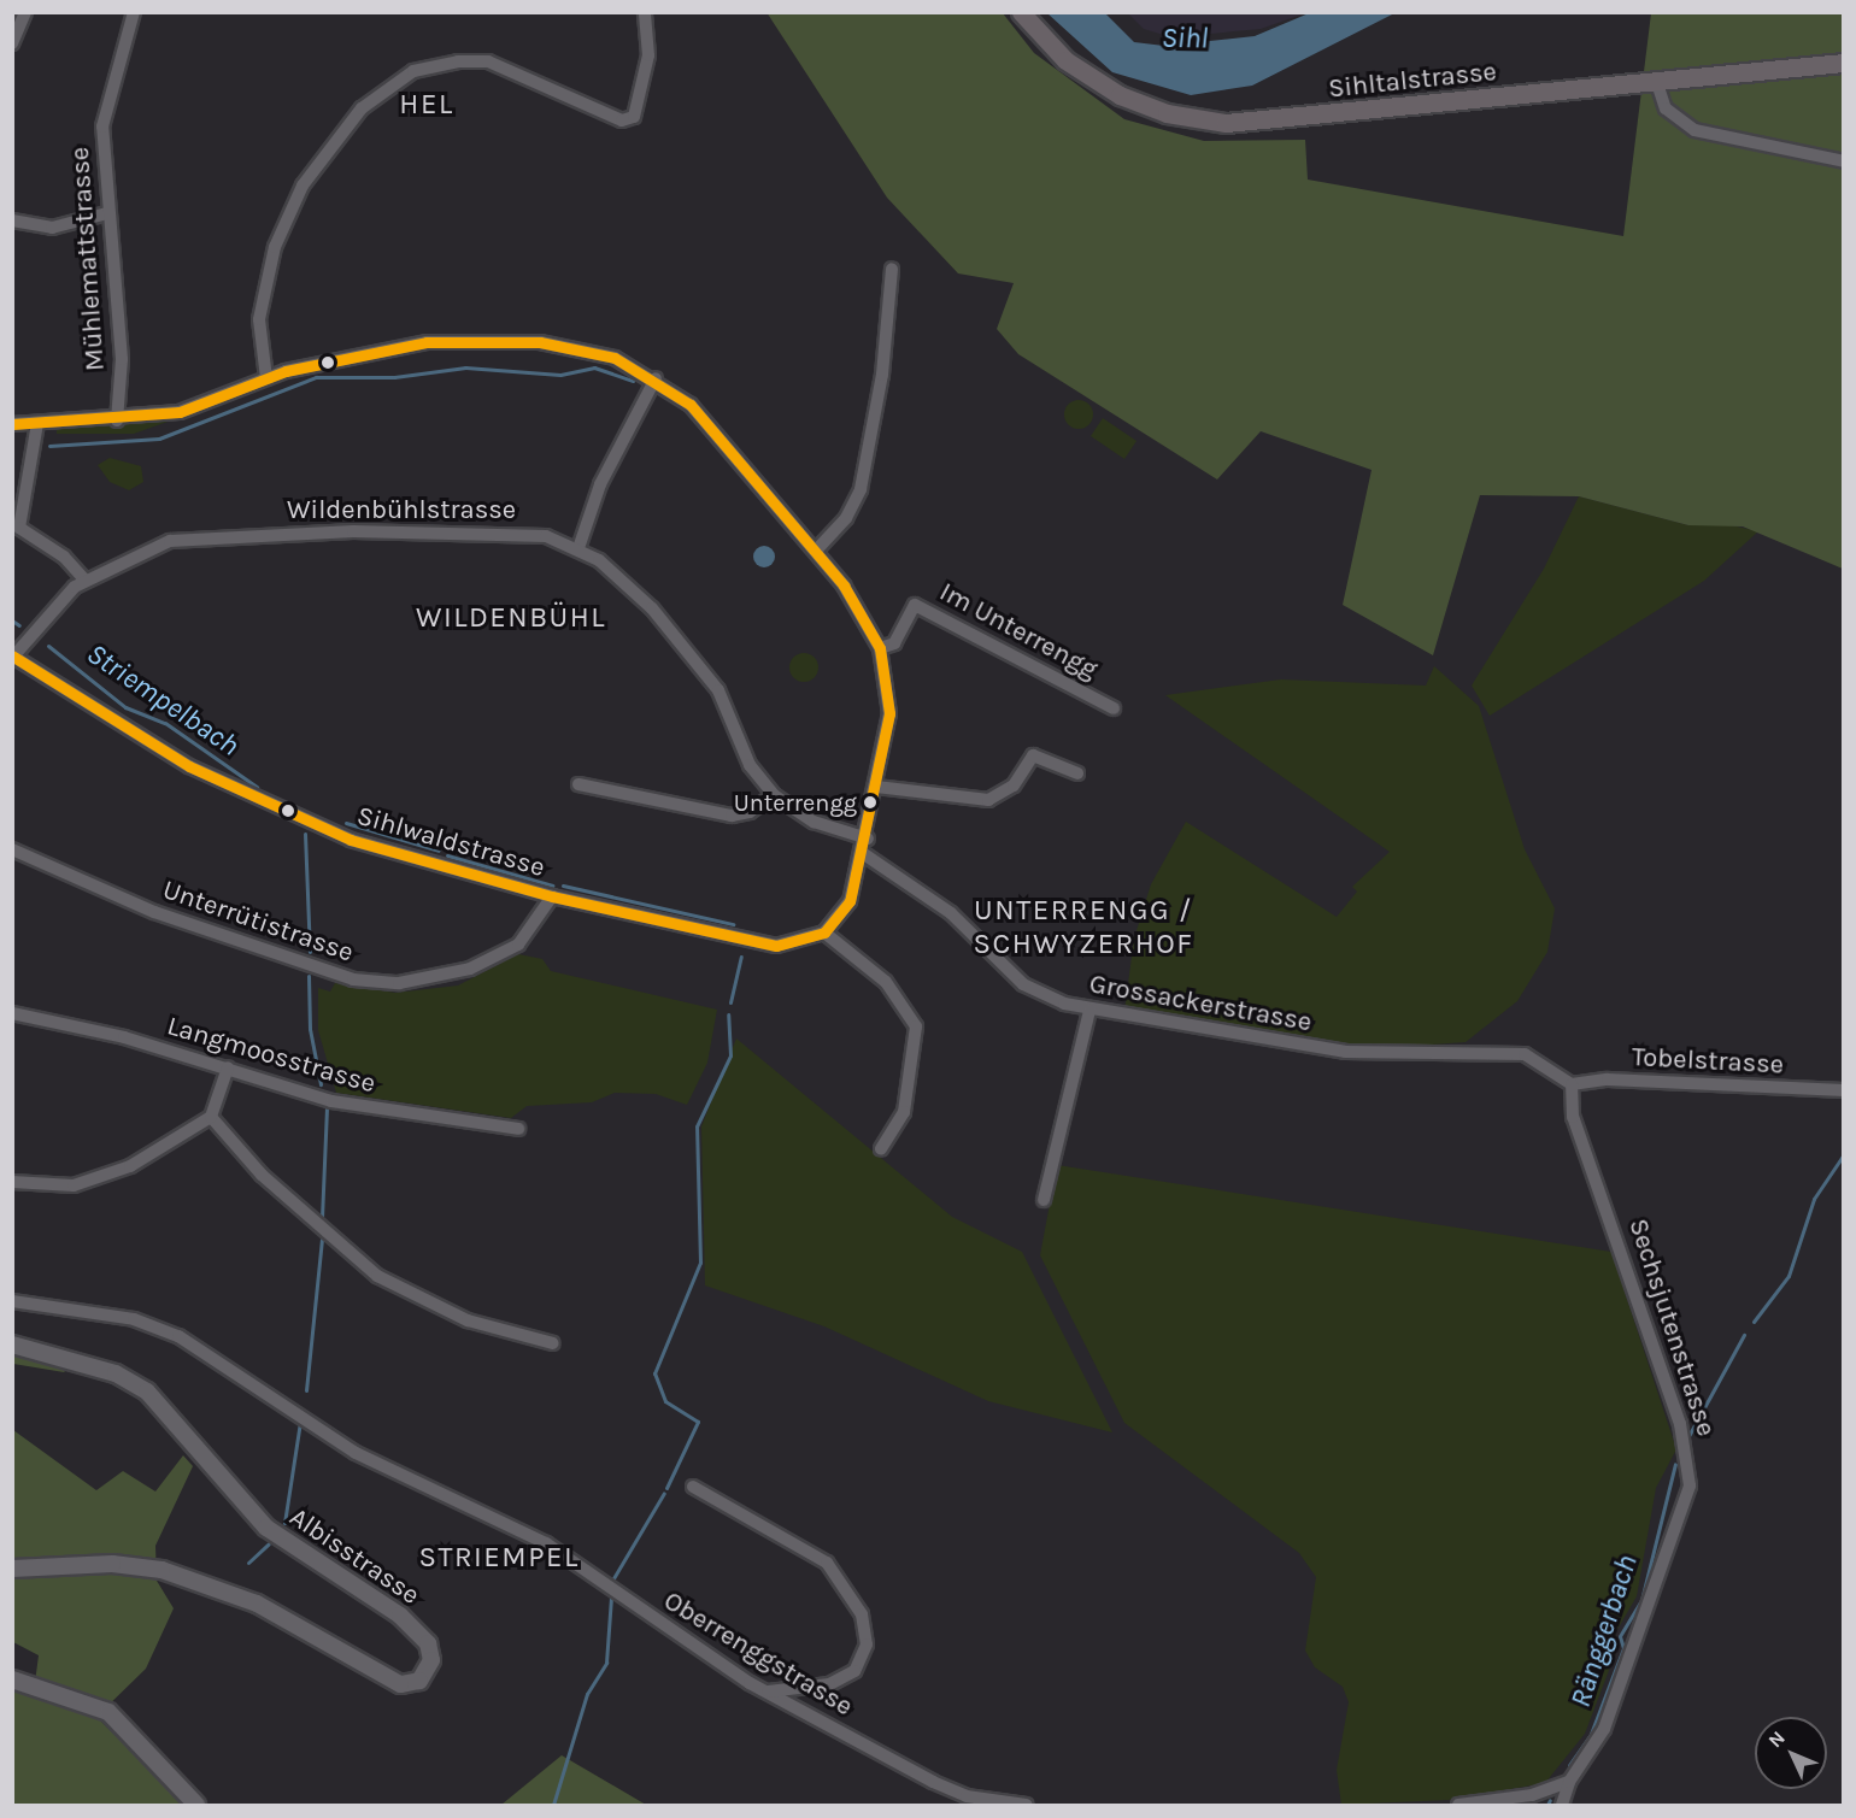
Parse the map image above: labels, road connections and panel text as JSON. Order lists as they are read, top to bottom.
{
  "streets": {
    "main road": ["Sihltalstrasse", "Albisstrasse"],
    "street": [
      "Mühlemattstrasse",
      "Wildenbühlstrasse",
      "Im Unterrengg",
      "Sihlwaldstrasse",
      "Unterrütistrasse",
      "Grossackerstrasse",
      "Langmoosstrasse",
      "Tobelstrasse",
      "Sechsjutenstrasse",
      "Oberrenggstrasse"
    ]
  },
  "crossings": [
    ["Wildenbühlstrasse", "Sihlwaldstrasse"],
    ["Sihlwaldstrasse", "Unterrütistrasse"],
    ["Grossackerstrasse", "Tobelstrasse"],
    ["Grossackerstrasse", "Sechsjutenstrasse"],
    ["Tobelstrasse", "Sechsjutenstrasse"]
  ],
  "districts": [
    "HEL",
    "WILDENBÜHL",
    "UNTERRENGG / SCHWYZERHOF",
    "STRIEMPEL"
  ],
  "water": ["Sihl", "Striempelbach", "Ränggerbach"],
  "places": ["Unterrengg"],
  "north": "top left"
}
